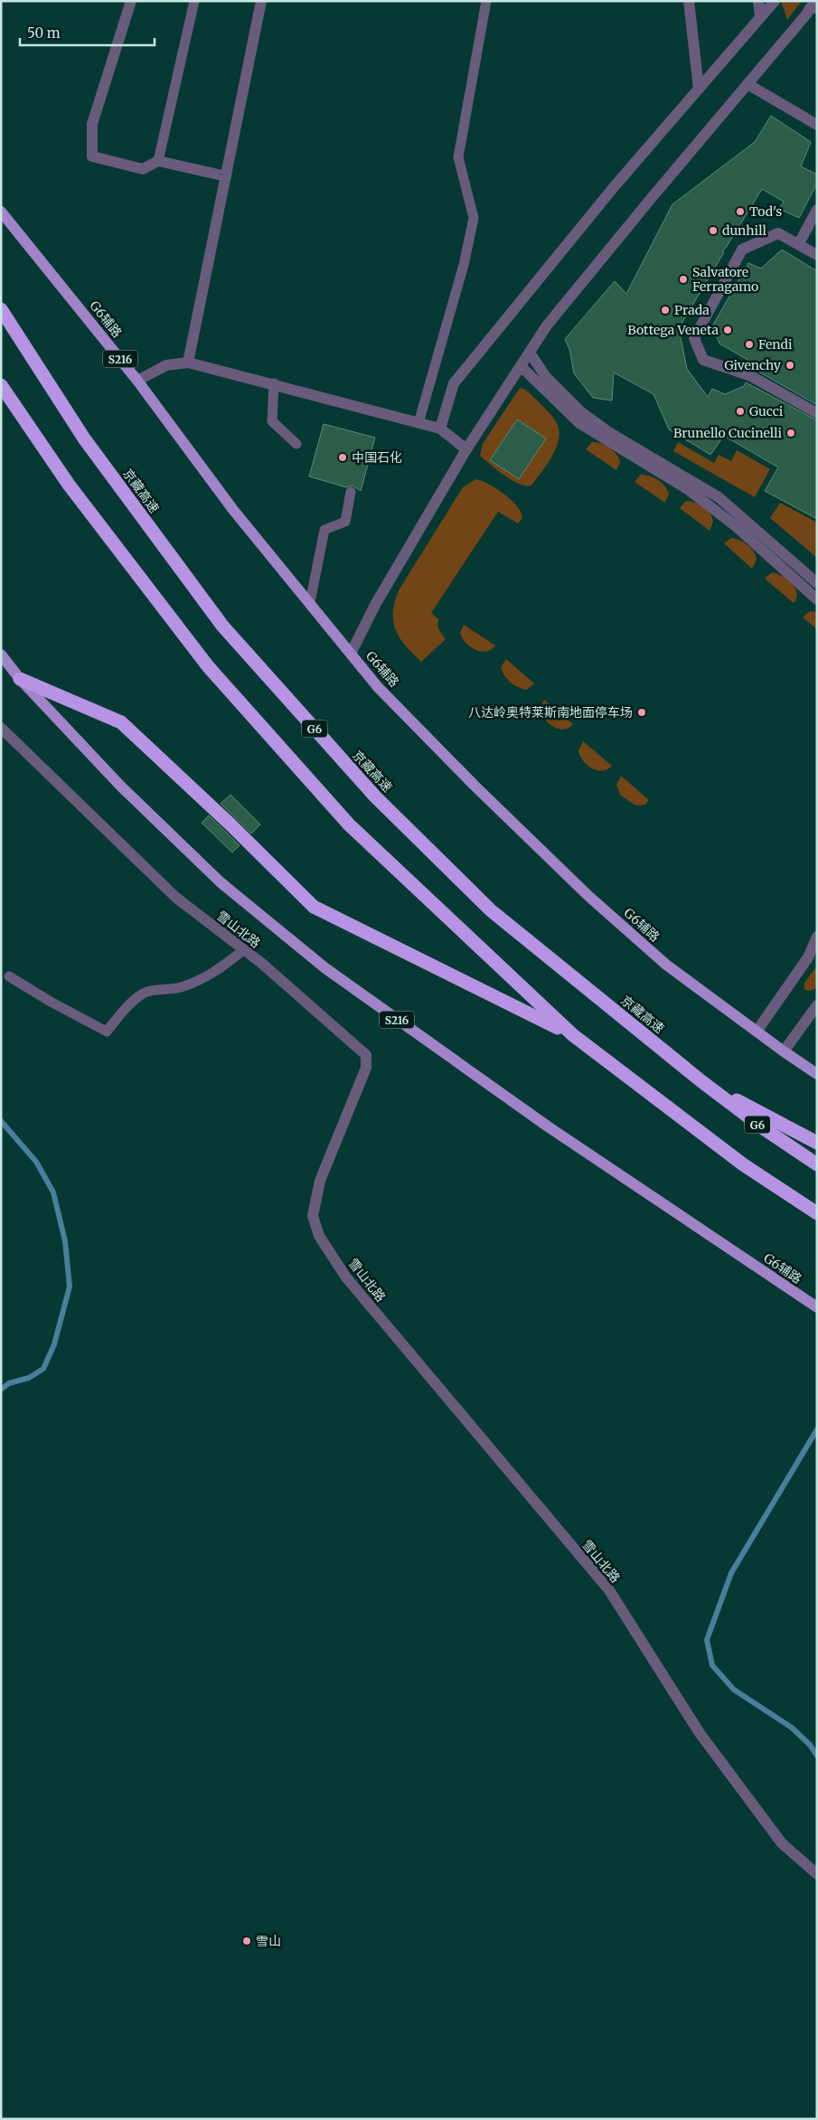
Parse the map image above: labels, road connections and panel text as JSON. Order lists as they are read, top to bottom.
{
  "streets": {
    "highway": ["京藏高速", "G6"],
    "main road": ["G6辅路", "S216"],
    "street": ["雪山北路"]
  },
  "places": [
    "Tod's",
    "dunhill",
    "Salvatore Ferragamo",
    "Prada",
    "Bottega Veneta",
    "Fendi",
    "Givenchy",
    "Gucci",
    "Brunello Cucinelli",
    "中国石化",
    "八达岭奥特莱斯南地面停车场",
    "雪山"
  ],
  "scale_bar": "50 m"
}
